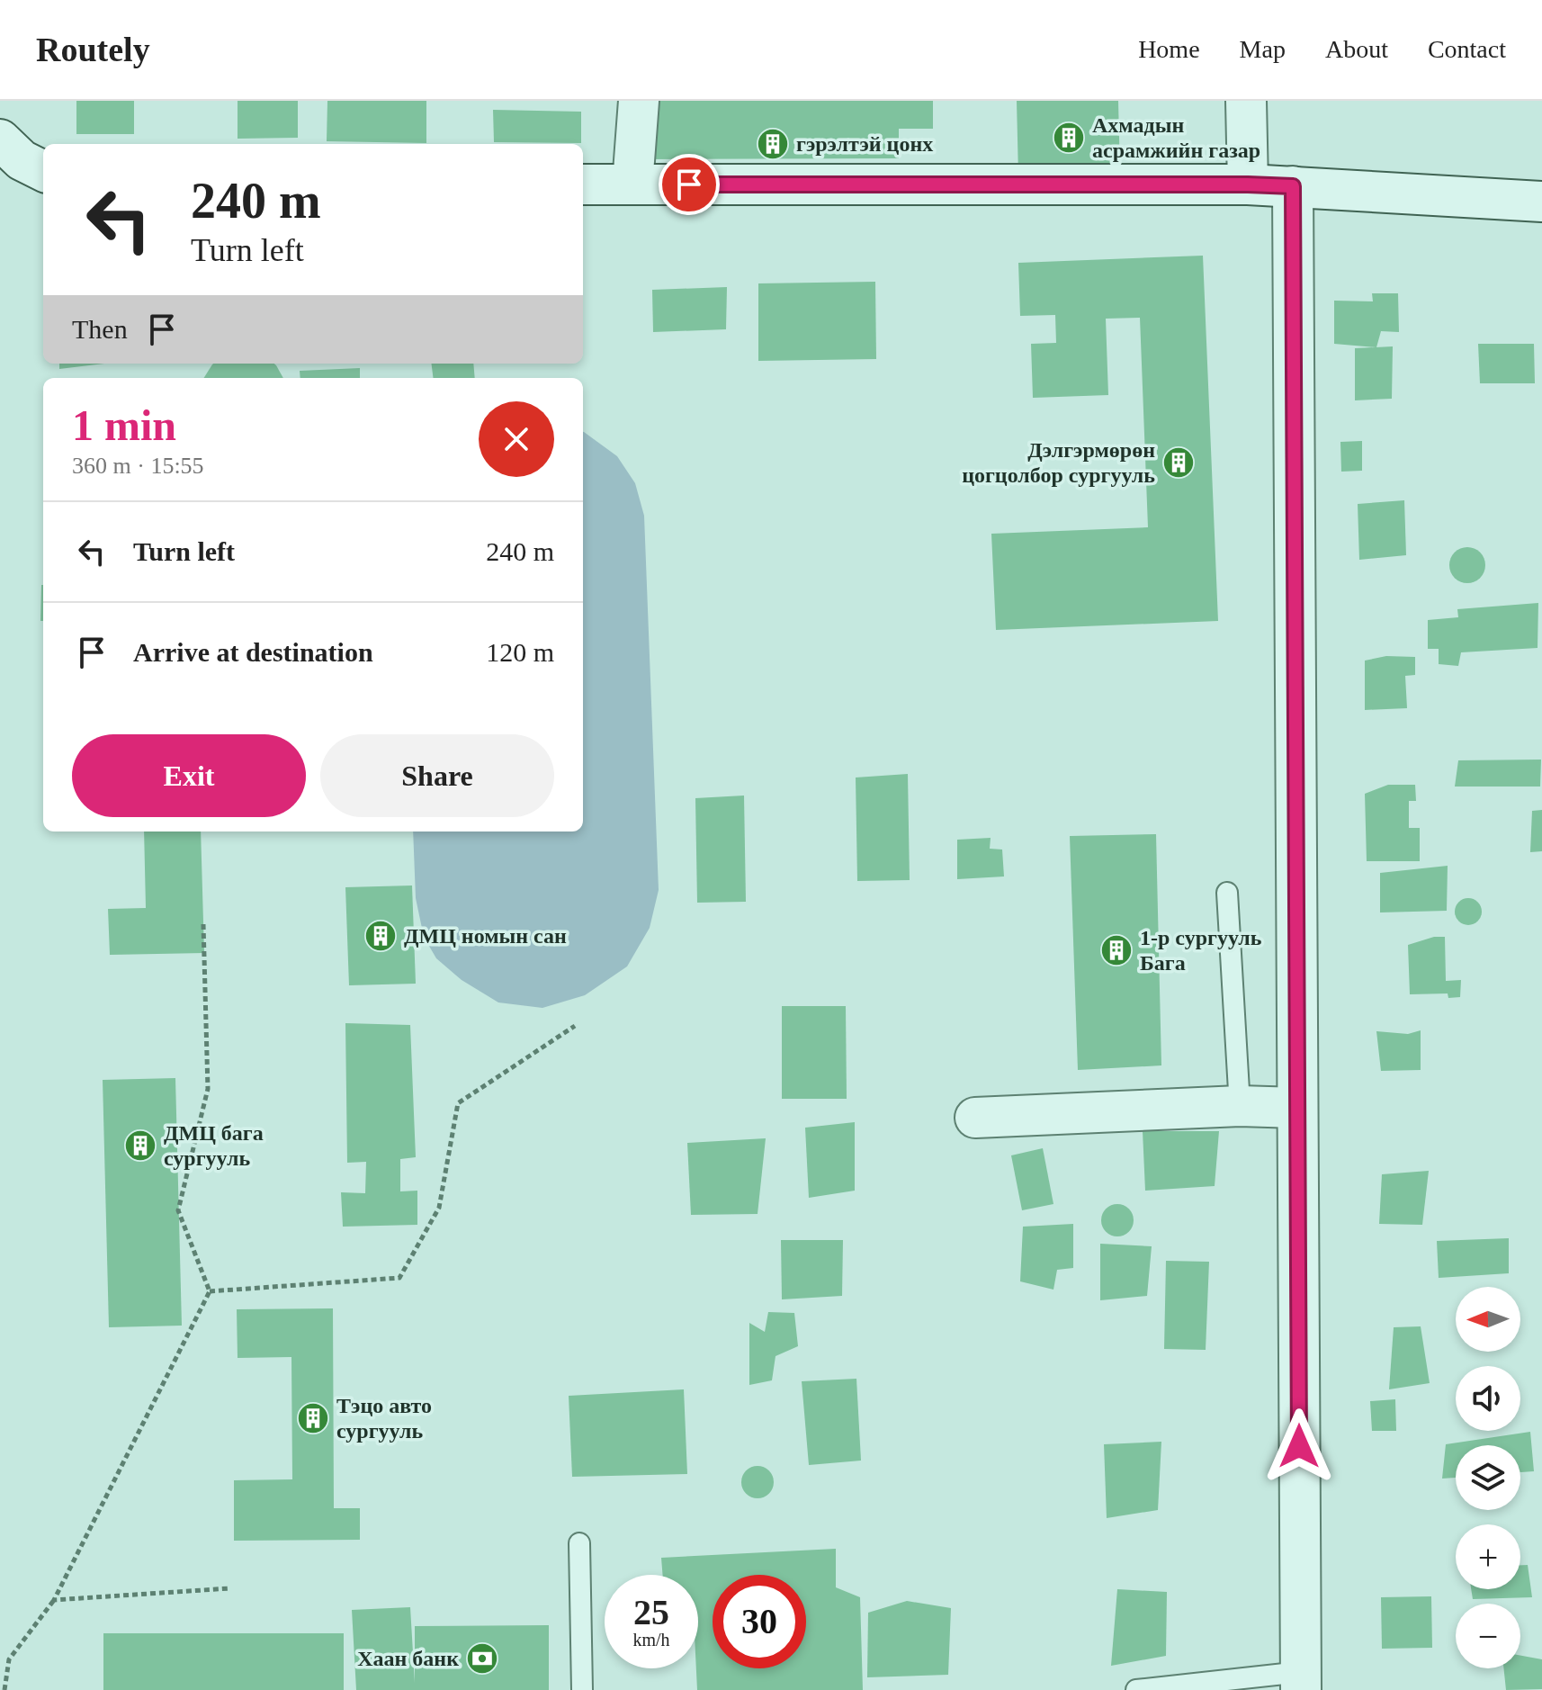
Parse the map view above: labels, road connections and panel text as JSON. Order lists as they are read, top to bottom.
{
  "places": {
    "building": [
      "Ахмадын асрамжийн газар",
      "гэрэлтэй цонх",
      "Дэлгэрмөрөн цогцолбор сургууль",
      "ДМЦ номын сан",
      "1-р сургууль Бага",
      "ДМЦ бага сургууль",
      "Тэцо авто сургууль"
    ],
    "bank": ["Хаан банк"]
  },
  "north": "left",
  "page": {
    "header": "Routely",
    "nav": [
      "Home",
      "Map",
      "About",
      "Contact"
    ],
    "turn": ["240 m", "Turn left"],
    "then": "Then",
    "heading": ["1 min", "360 m · 15:55"],
    "list": [
      {
        "name": "Turn left",
        "value": "240 m"
      },
      {
        "name": "Arrive at destination",
        "value": "120 m"
      }
    ],
    "buttons": ["Exit", "Share"],
    "map_buttons": ["+", "−"],
    "speed": "25 km/h",
    "limit": "30"
  }
}
